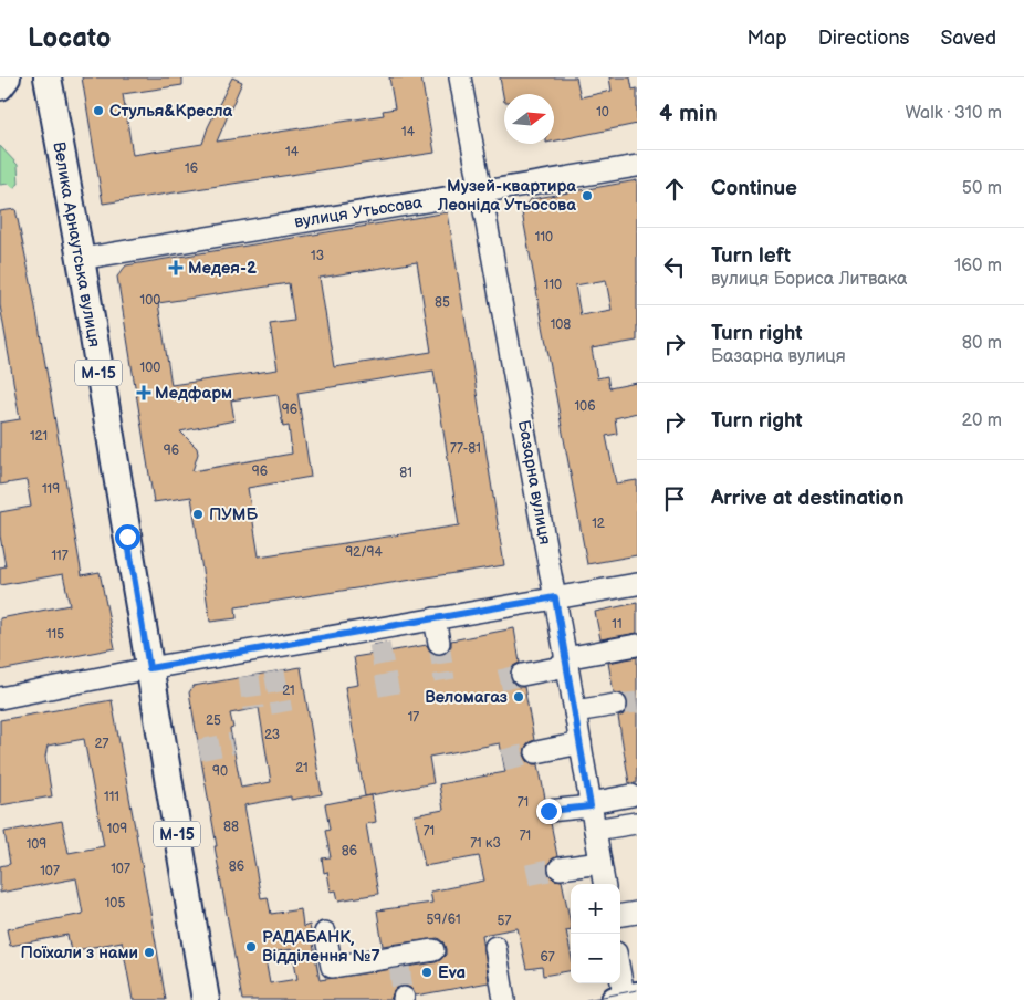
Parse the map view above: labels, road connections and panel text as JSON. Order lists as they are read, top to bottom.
{
  "streets": {
    "main road": ["Велика Арнаутська вулиця", "М-15"],
    "street": ["вулиця Утьосова", "Базарна вулиця"]
  },
  "crossings": [
    ["вулиця Утьосова", "Велика Арнаутська вулиця"],
    ["вулиця Утьосова", "Базарна вулиця"]
  ],
  "places": {
    "other": [
      "Стулья&Кресла",
      "Музей-квартира Леоніда Утьосова",
      "ПУМБ",
      "Веломагаз",
      "РАДАБАНК, Відділення №7",
      "Поїхали з нами",
      "Eva"
    ],
    "health": ["Медея-2", "Медфарм"]
  },
  "house_numbers": [
    "10",
    "14",
    "14",
    "16",
    "110",
    "13",
    "110",
    "100",
    "85",
    "108",
    "100",
    "106",
    "96",
    "121",
    "77-81",
    "96",
    "96",
    "81",
    "119",
    "12",
    "92/94",
    "117",
    "11",
    "115",
    "21",
    "17",
    "25",
    "23",
    "27",
    "21",
    "90",
    "111",
    "71",
    "88",
    "109",
    "71",
    "71",
    "71 к3",
    "109",
    "86",
    "86",
    "107",
    "107",
    "105",
    "59/61",
    "57",
    "67"
  ],
  "north": "right",
  "page": {
    "header": "Locato",
    "nav": ["Map", "Directions", "Saved"],
    "heading": ["4 min", "Walk · 310 m"],
    "list": [
      ["Continue", "50 m"],
      ["Turn left", "вулиця Бориса Литвака", "160 m"],
      ["Turn right", "Базарна вулиця", "80 m"],
      ["Turn right", "20 m"],
      "Arrive at destination"
    ],
    "map_buttons": ["+", "−"]
  }
}
